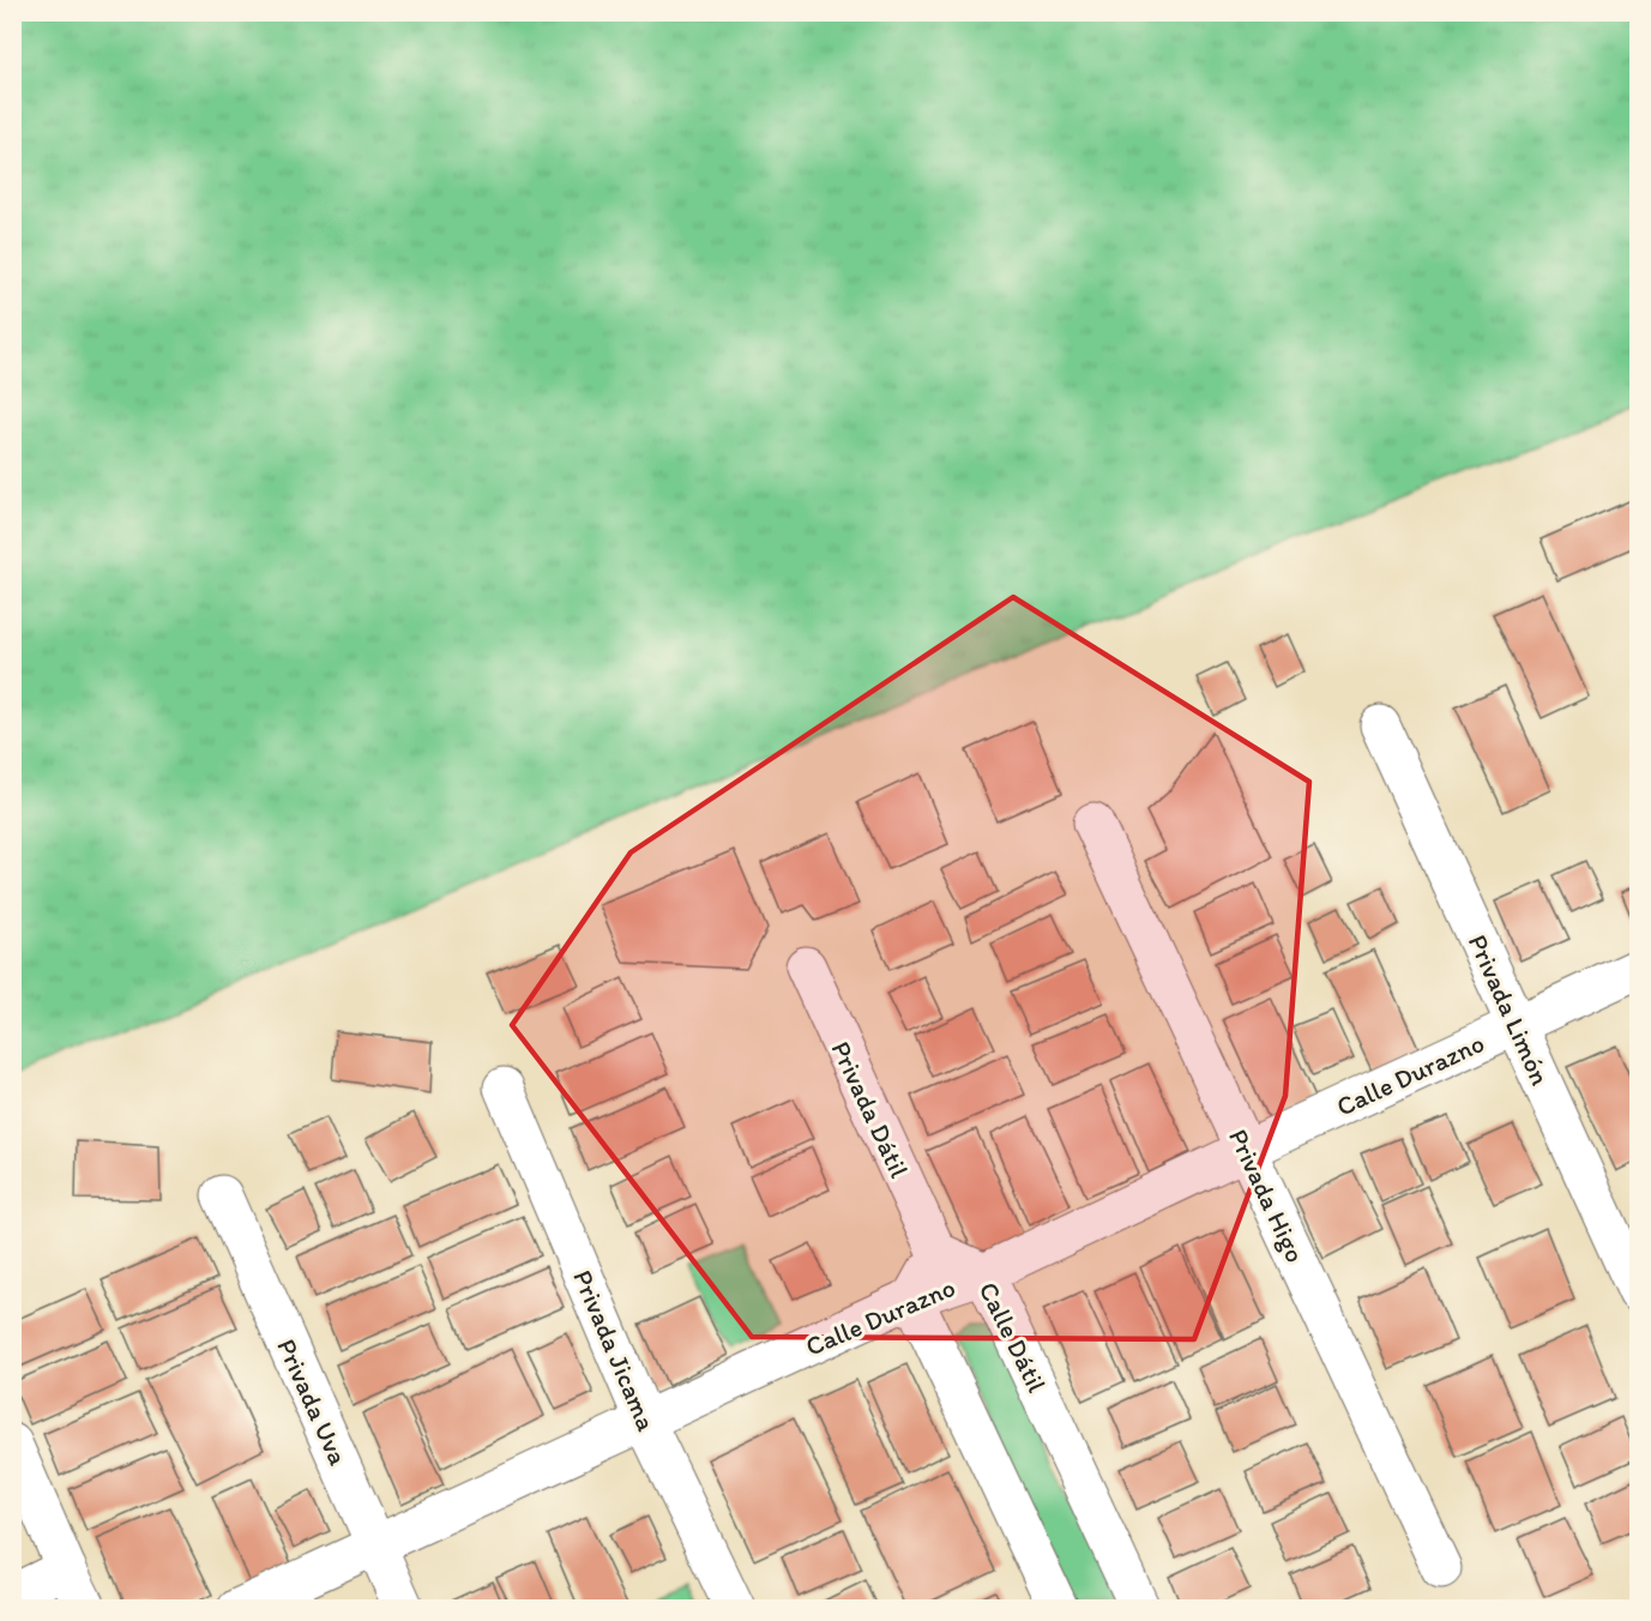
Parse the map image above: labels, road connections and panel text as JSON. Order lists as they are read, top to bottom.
{
  "streets": {
    "street": [
      "Privada Limón",
      "Calle Durazno",
      "Privada Dátil",
      "Privada Higo",
      "Calle Dátil",
      "Privada Jicama",
      "Privada Uva"
    ]
  },
  "crossings": [
    ["Privada Limón", "Calle Durazno"],
    ["Calle Durazno", "Privada Higo"],
    ["Calle Durazno", "Calle Dátil"],
    ["Calle Durazno", "Privada Jicama"],
    ["Calle Durazno", "Privada Uva"],
    ["Privada Dátil", "Calle Dátil"]
  ]
}
